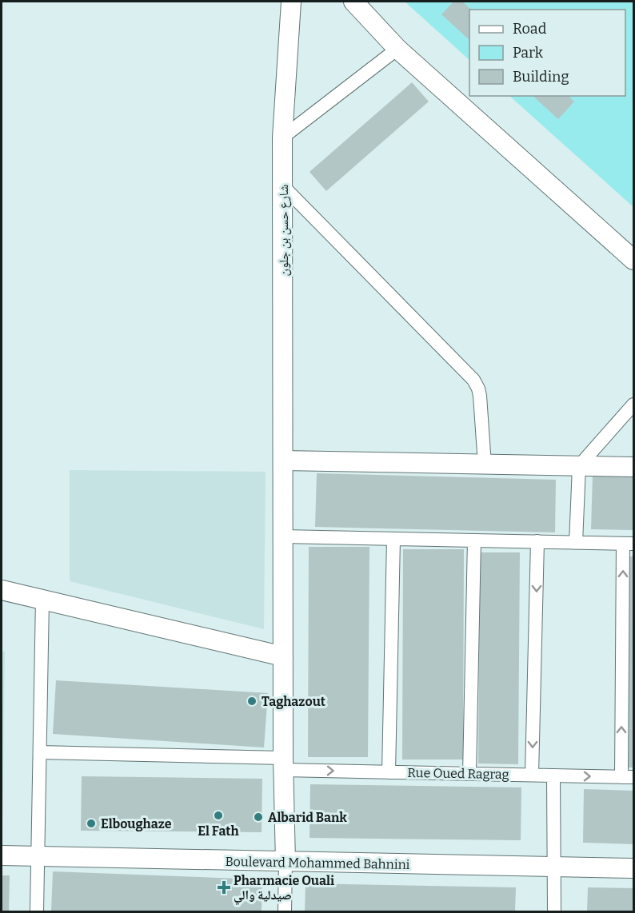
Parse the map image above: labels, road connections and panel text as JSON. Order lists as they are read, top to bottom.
{
  "streets": {
    "street": ["شارع حسن بن جلون", "Rue Oued Ragrag", "Boulevard Mohammed Bahnini"]
  },
  "crossings": [
    ["شارع حسن بن جلون", "Rue Oued Ragrag"],
    ["شارع حسن بن جلون", "Boulevard Mohammed Bahnini"]
  ],
  "places": {
    "other": [
      "Taghazout",
      "El Fath",
      "Albarid Bank",
      "Elboughaze"
    ],
    "health": ["Pharmacie Ouali صيدلية والي"]
  },
  "legend": ["Road", "Park", "Building"]
}
